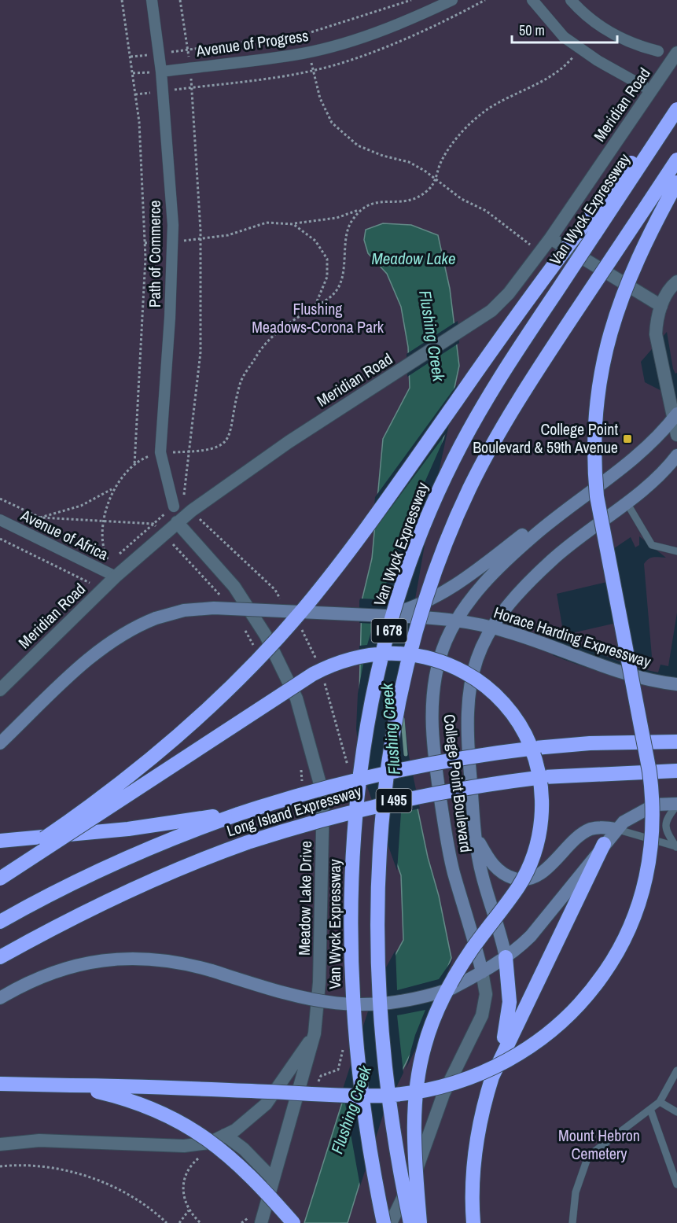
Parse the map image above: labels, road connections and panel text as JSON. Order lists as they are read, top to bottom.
{
  "streets": {
    "highway": [
      "Van Wyck Expressway",
      "I 678",
      "I 495",
      "Long Island Expressway"
    ],
    "main road": ["Horace Harding Expressway", "College Point Boulevard"],
    "street": [
      "Avenue of Progress",
      "Meridian Road",
      "Path of Commerce",
      "Avenue of Africa",
      "Meadow Lake Drive"
    ]
  },
  "crossings": [
    ["Avenue of Progress", "Path of Commerce"],
    ["Meridian Road", "Avenue of Africa"],
    ["Meridian Road", "Meadow Lake Drive"],
    ["Horace Harding Expressway", "College Point Boulevard"]
  ],
  "water": ["Meadow Lake", "Flushing Creek"],
  "parks": ["Flushing Meadows-Corona Park", "Mount Hebron Cemetery"],
  "places": {
    "transit": ["College Point Boulevard & 59th Avenue"]
  },
  "scale_bar": "50 m"
}
